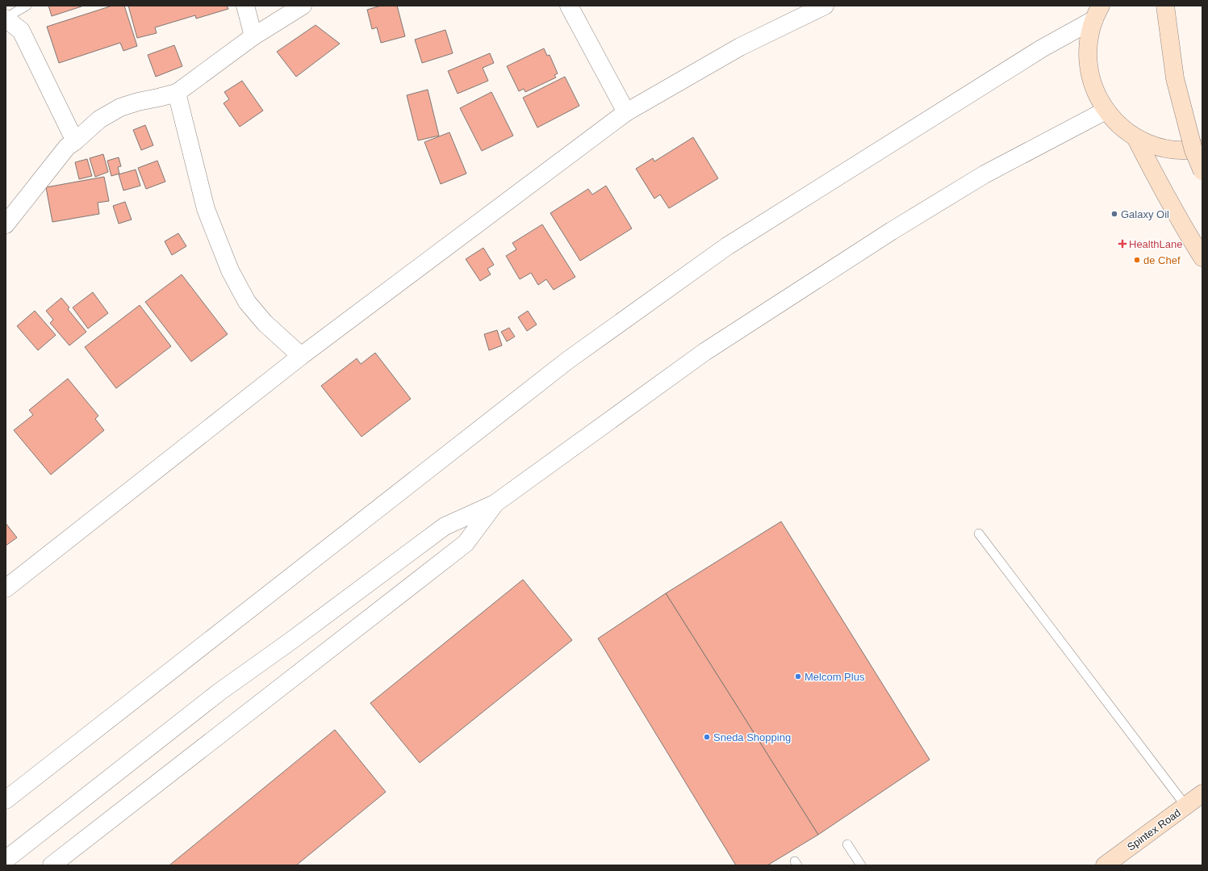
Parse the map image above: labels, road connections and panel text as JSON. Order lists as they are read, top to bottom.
{
  "streets": {
    "street": ["Spintex Road"]
  },
  "places": {
    "other": [
      "Galaxy Oil",
      "de Chef",
      "Melcom Plus",
      "Sneda Shopping"
    ],
    "health": ["HealthLane"]
  }
}
